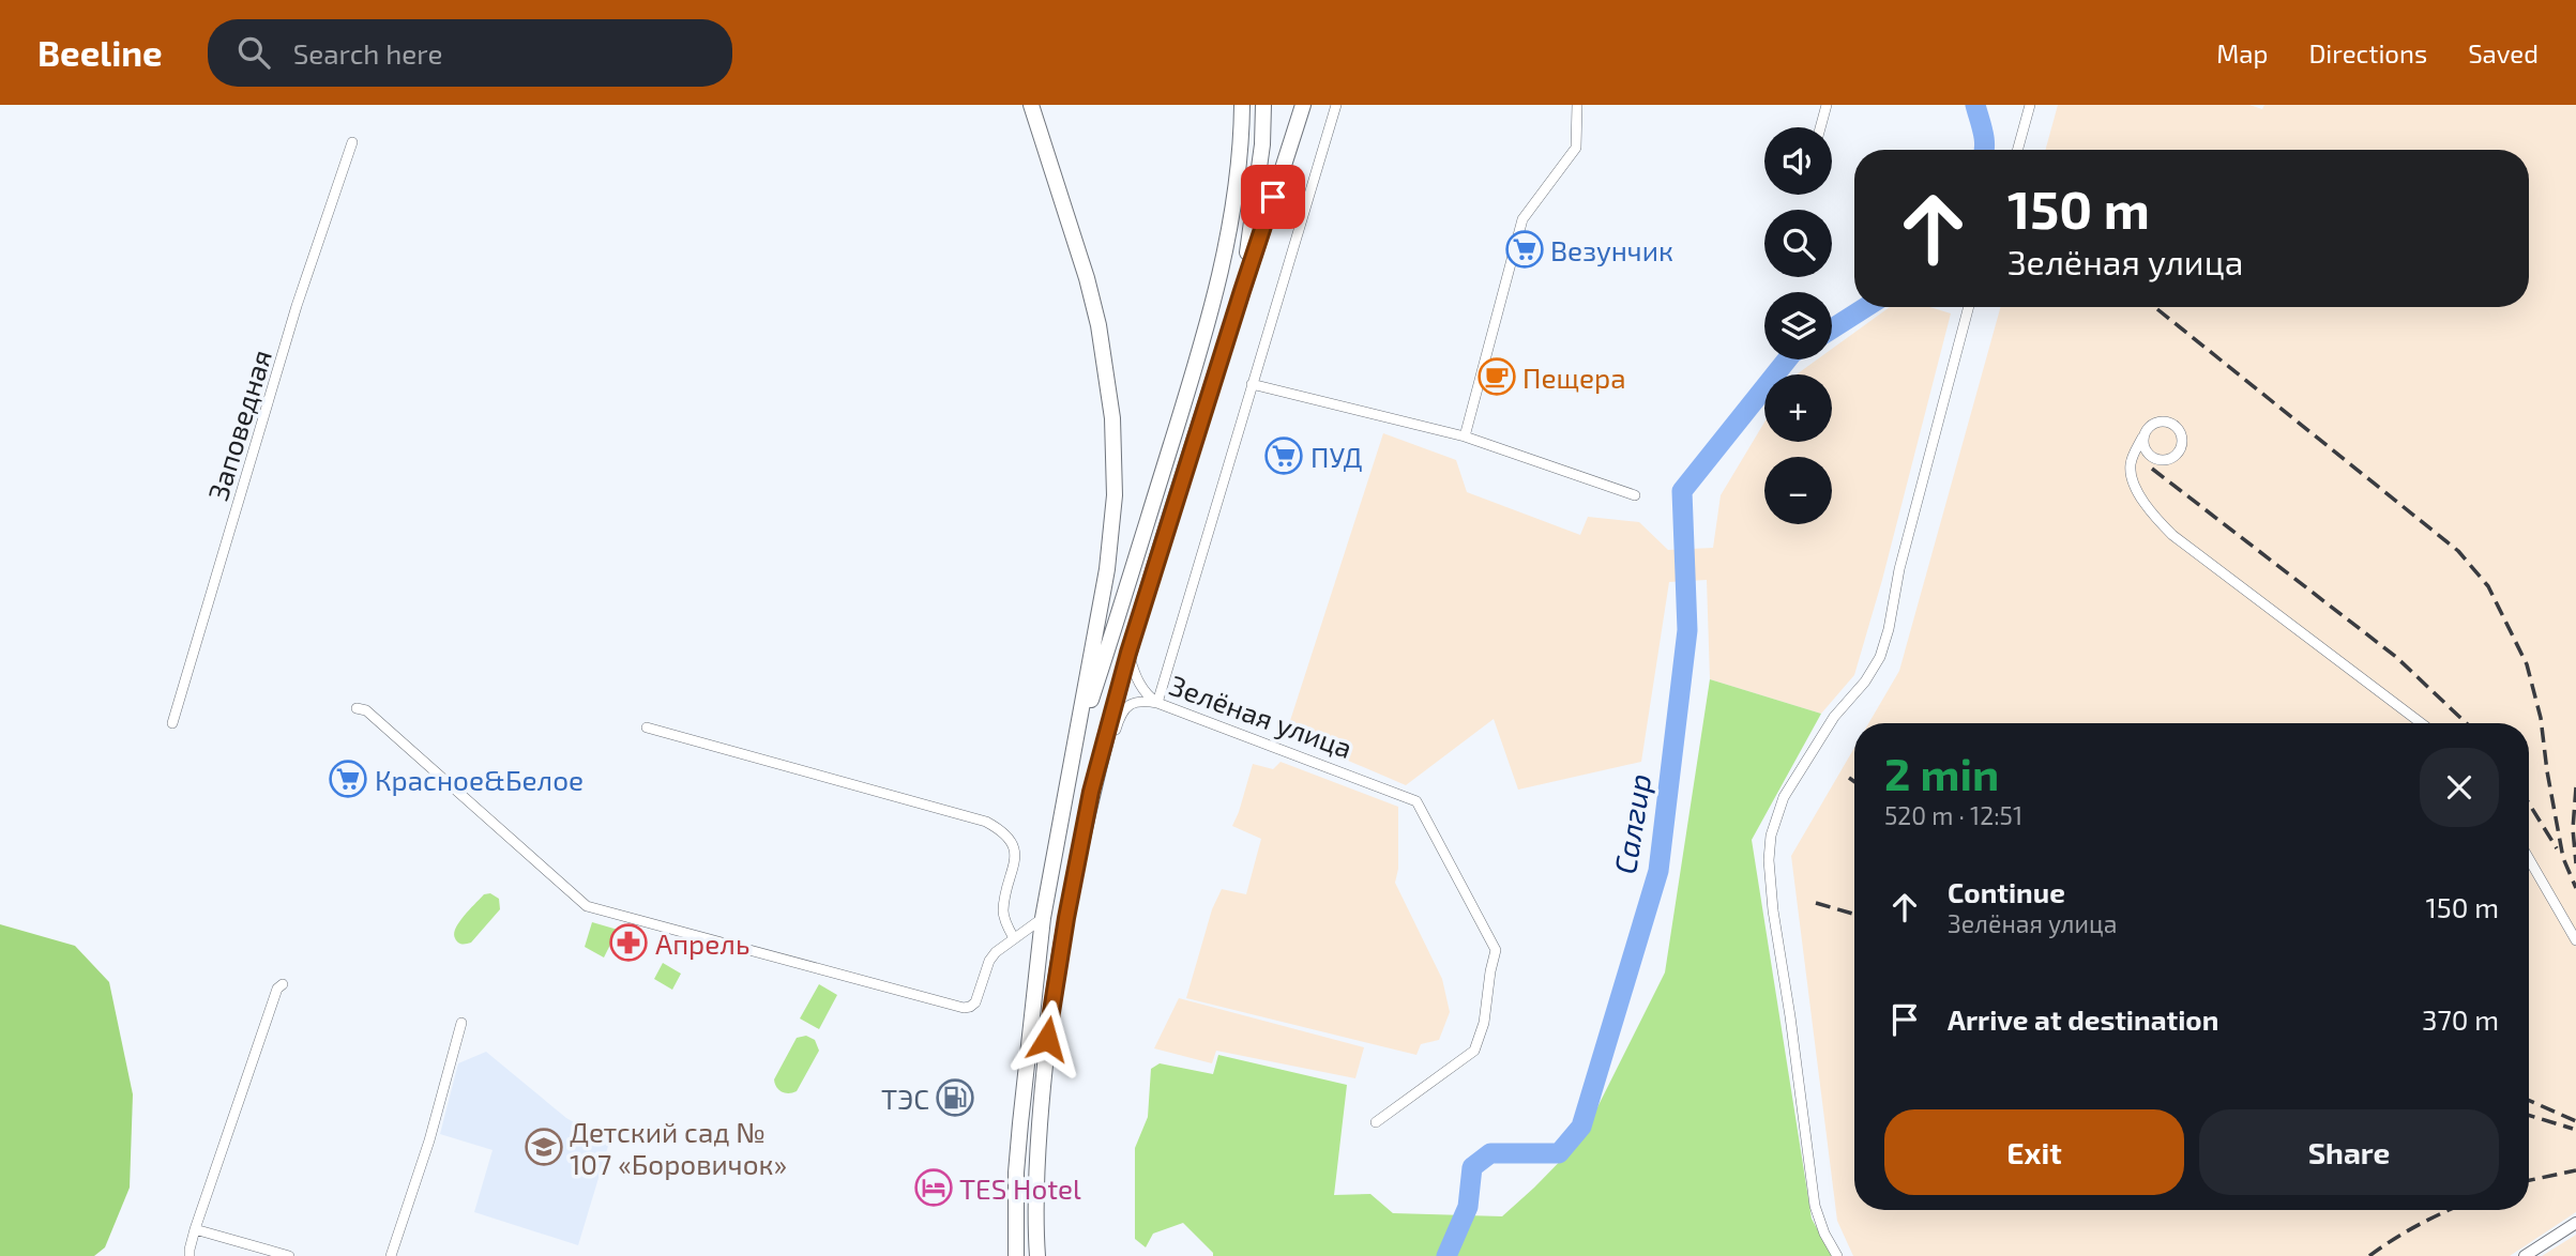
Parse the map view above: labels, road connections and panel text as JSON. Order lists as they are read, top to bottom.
{
  "streets": {
    "street": ["Заповедная", "Зелёная улица"]
  },
  "water": ["Салгир"],
  "places": {
    "supermarket": ["Везунчик", "ПУД", "Красное&Белое"],
    "cafe": ["Пещера"],
    "pharmacy": ["Апрель"],
    "fuel station": ["ТЭС"],
    "school or university": ["Детский сад № 107 «Боровичок»"],
    "hotel": ["TES Hotel"]
  },
  "page": {
    "header": "Beeline",
    "search": "Search here",
    "nav": ["Map", "Directions", "Saved"],
    "map_buttons": ["+", "−"],
    "turn": ["150 m", "Зелёная улица"],
    "heading": ["2 min", "520 m · 12:51"],
    "list": [
      {
        "name": "Continue",
        "note": "Зелёная улица",
        "value": "150 m"
      },
      {
        "name": "Arrive at destination",
        "value": "370 m"
      }
    ],
    "buttons": ["Exit", "Share"]
  }
}
